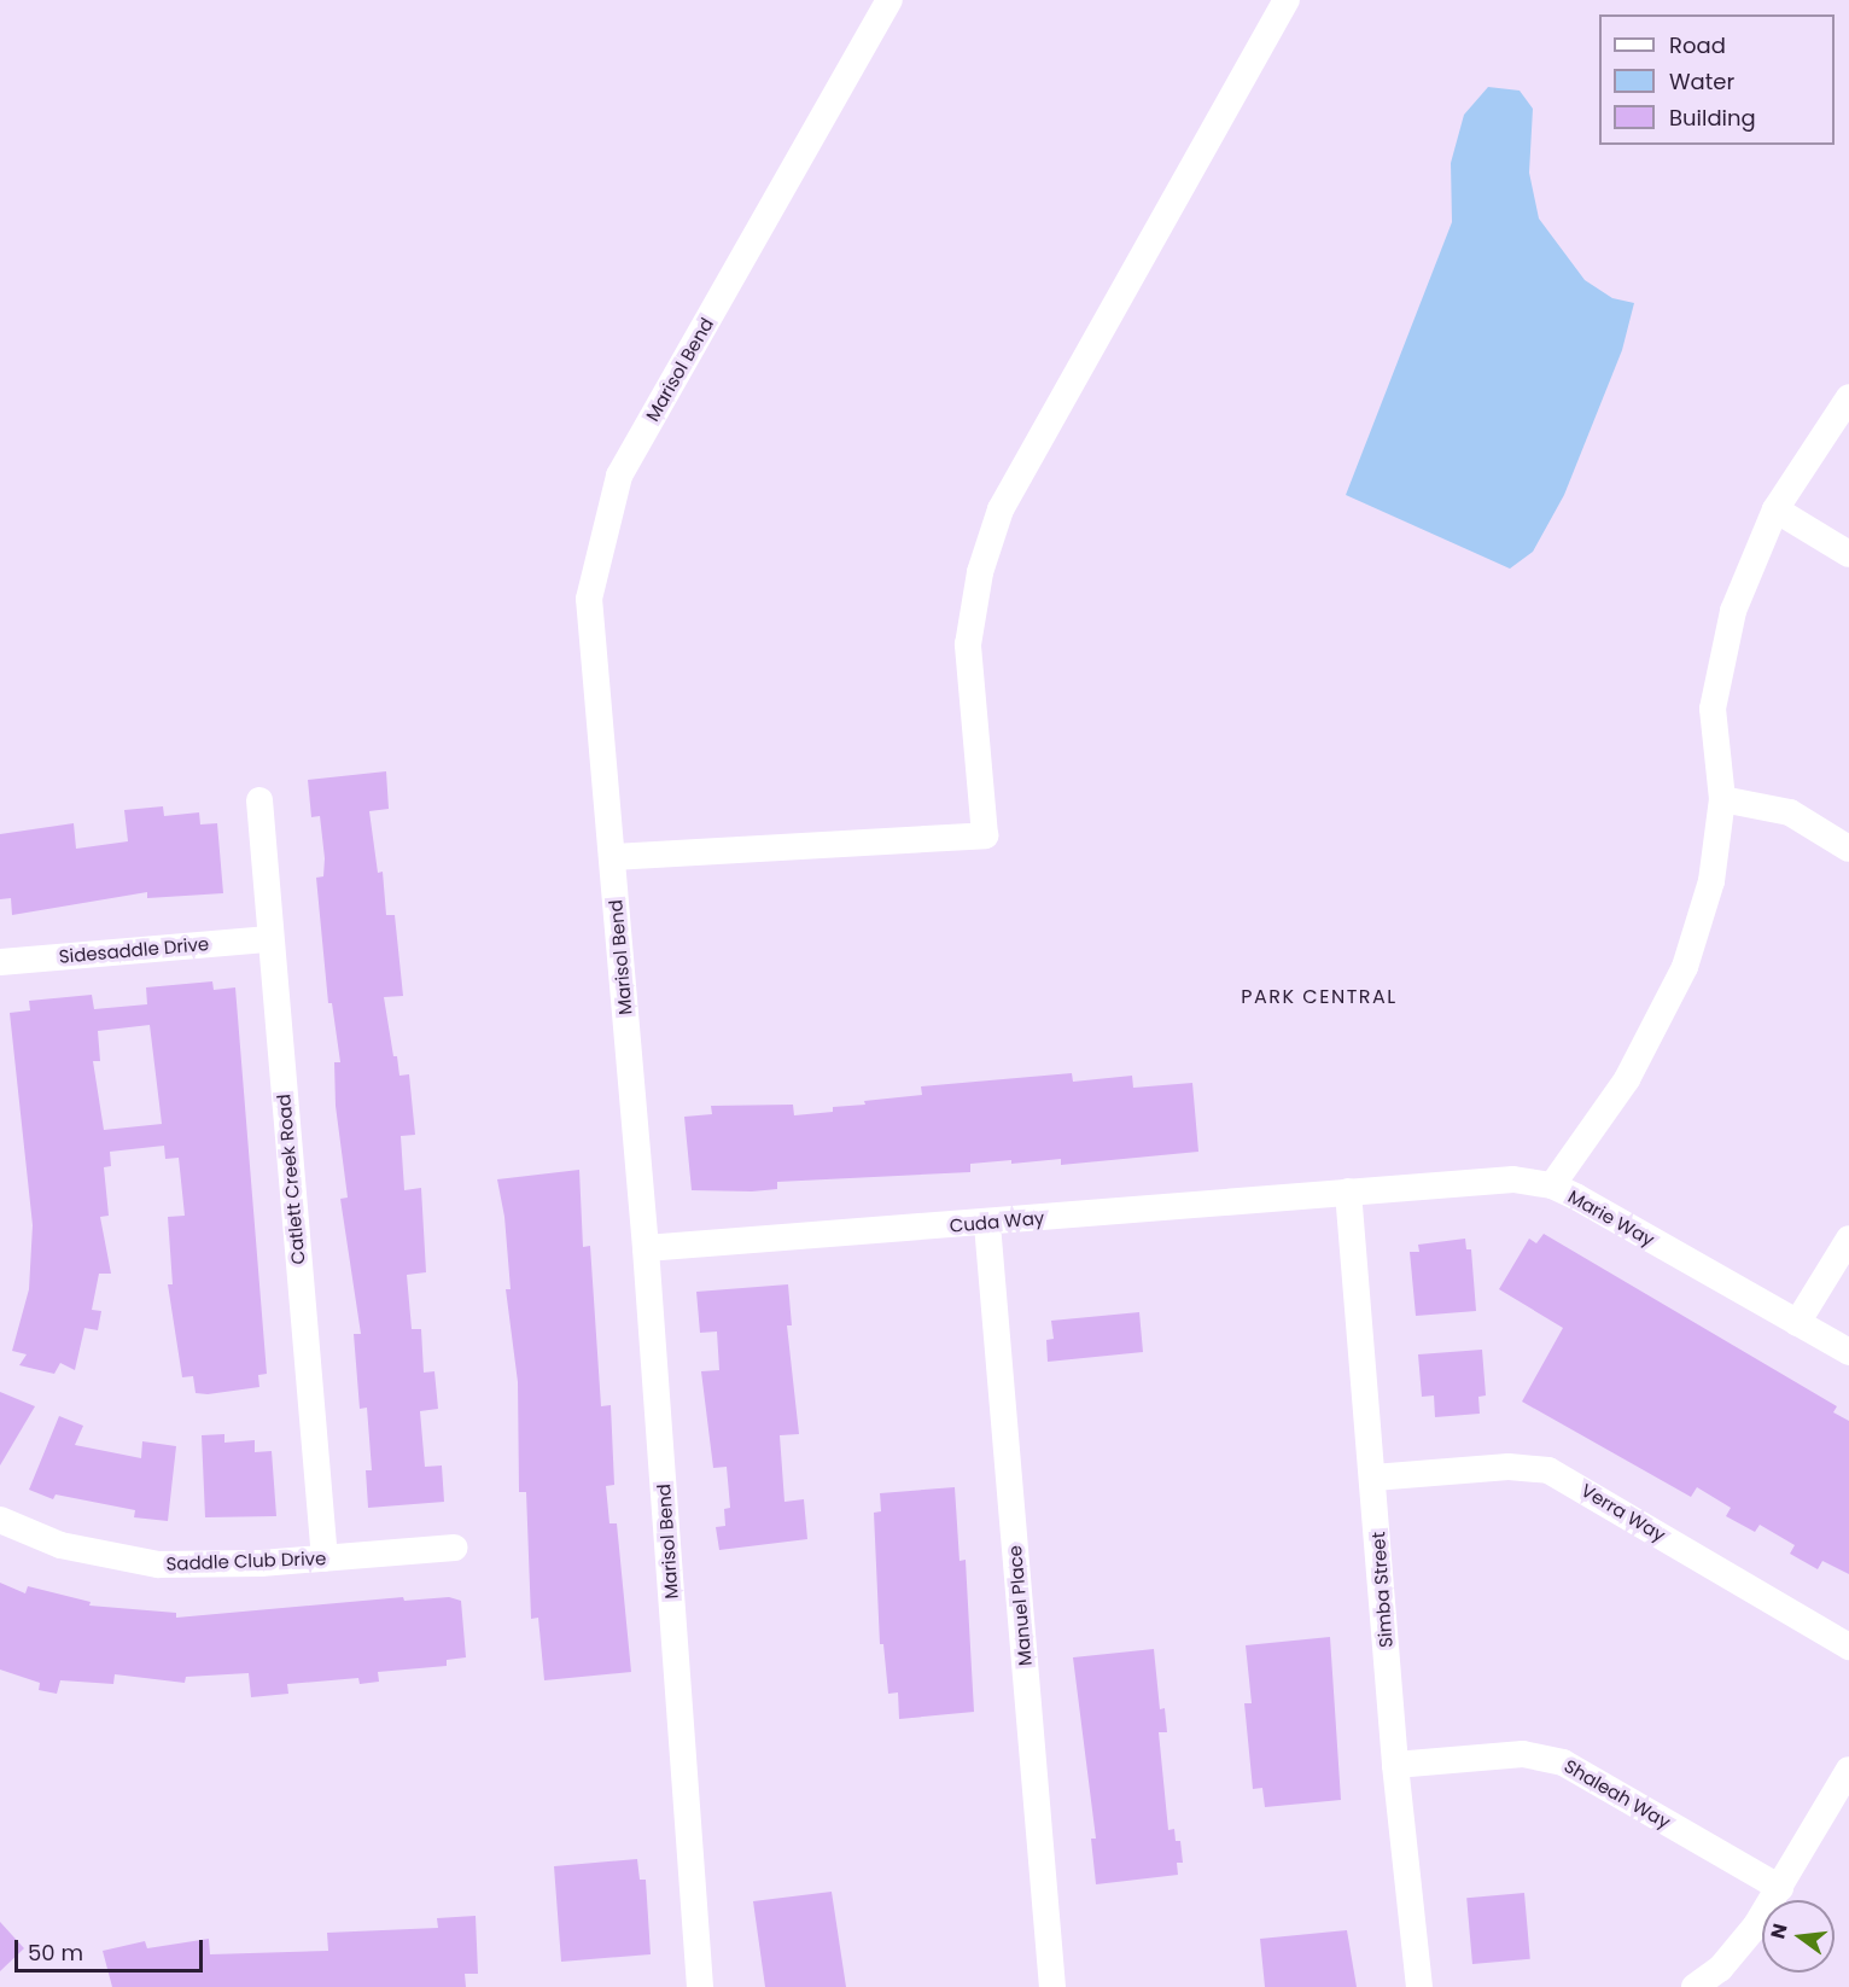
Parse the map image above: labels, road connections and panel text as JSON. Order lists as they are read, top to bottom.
{
  "streets": {
    "street": [
      "Marisol Bend",
      "Sidesaddle Drive",
      "Catlett Creek Road",
      "Marie Way",
      "Cuda Way",
      "Verra Way",
      "Saddle Club Drive",
      "Simba Street",
      "Manuel Place",
      "Shaleah Way"
    ]
  },
  "crossings": [
    ["Marisol Bend", "Cuda Way"],
    ["Sidesaddle Drive", "Catlett Creek Road"],
    ["Catlett Creek Road", "Saddle Club Drive"],
    ["Marie Way", "Cuda Way"],
    ["Marie Way", "Simba Street"],
    ["Cuda Way", "Simba Street"],
    ["Cuda Way", "Manuel Place"],
    ["Verra Way", "Simba Street"],
    ["Simba Street", "Shaleah Way"]
  ],
  "districts": ["PARK CENTRAL"],
  "legend": ["Road", "Water", "Building"],
  "scale_bar": "50 m",
  "north": "left"
}
